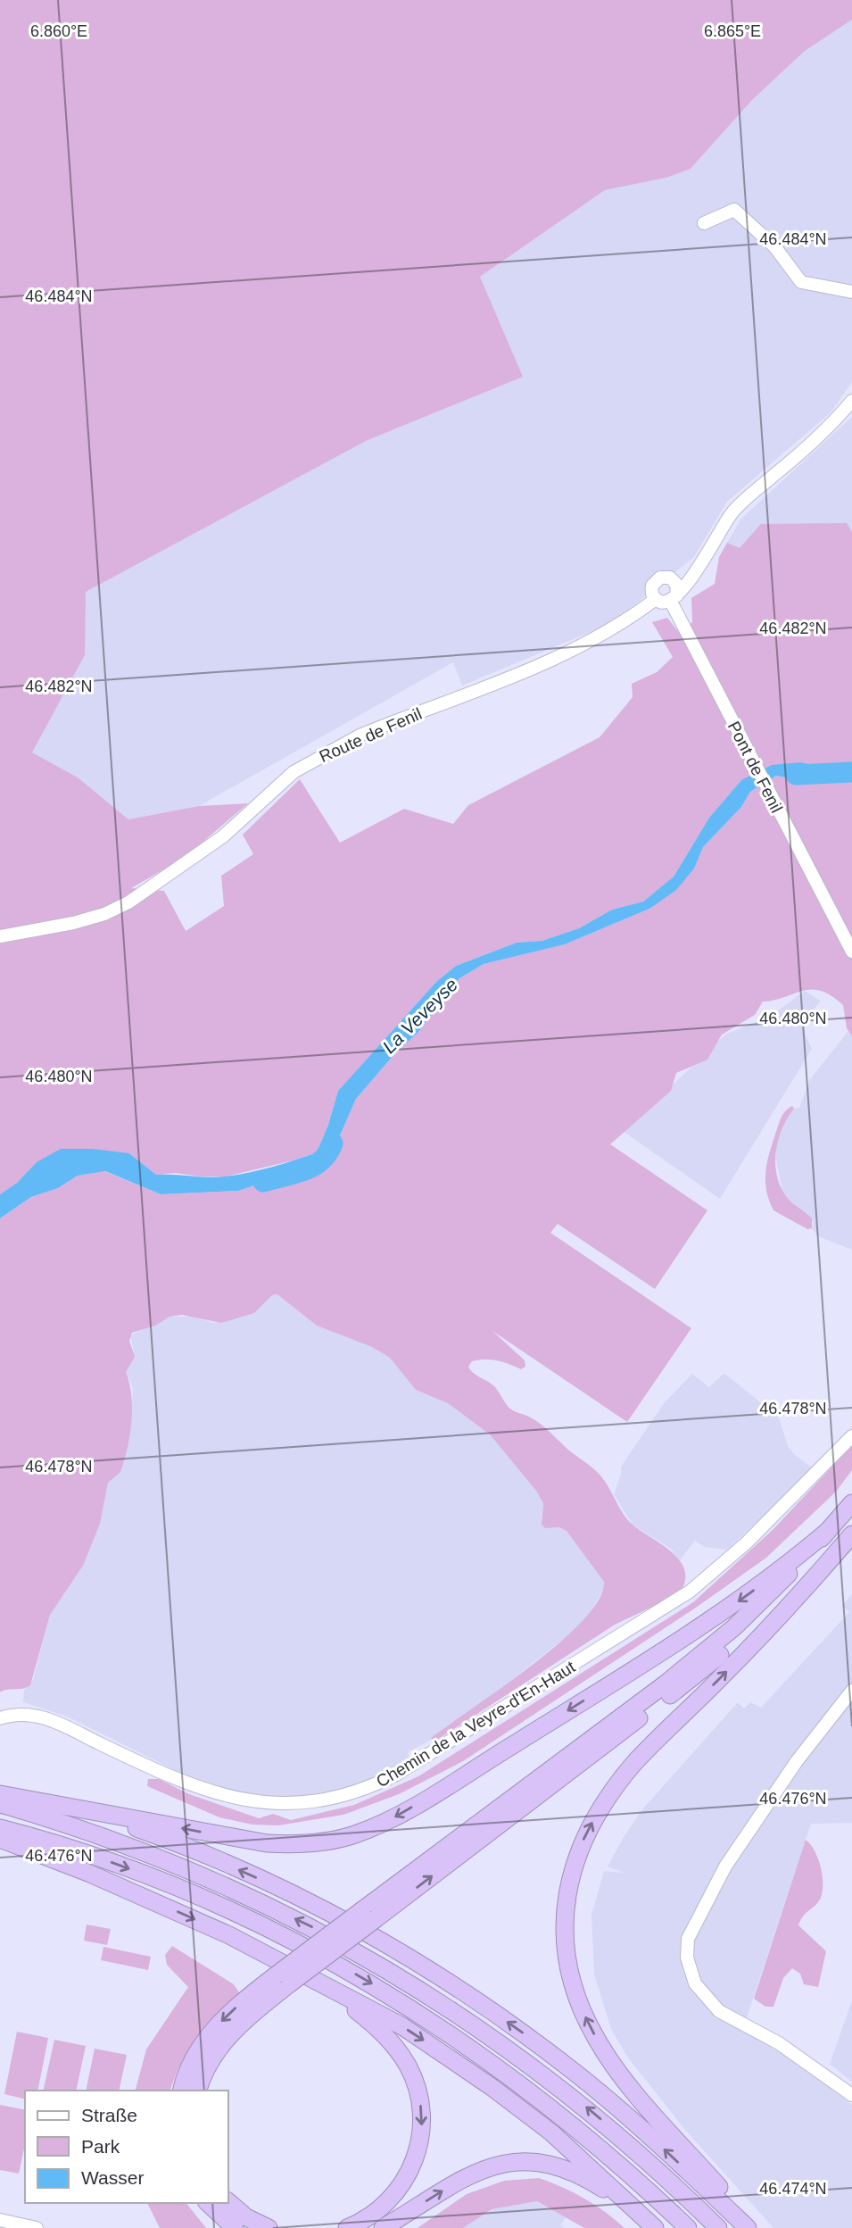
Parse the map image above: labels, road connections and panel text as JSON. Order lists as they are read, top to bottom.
{
  "streets": {
    "street": ["Route de Fenil", "Pont de Fenil", "Chemin de la Veyre-d'En-Haut"]
  },
  "crossings": [
    ["Route de Fenil", "Pont de Fenil"]
  ],
  "water": ["La Veveyse"],
  "legend": ["Straße", "Park", "Wasser"],
  "coordinates": [
    "6.860°E",
    "6.865°E",
    "46.484°N",
    "46.482°N",
    "46.480°N",
    "46.478°N",
    "46.476°N",
    "46.474°N"
  ]
}
